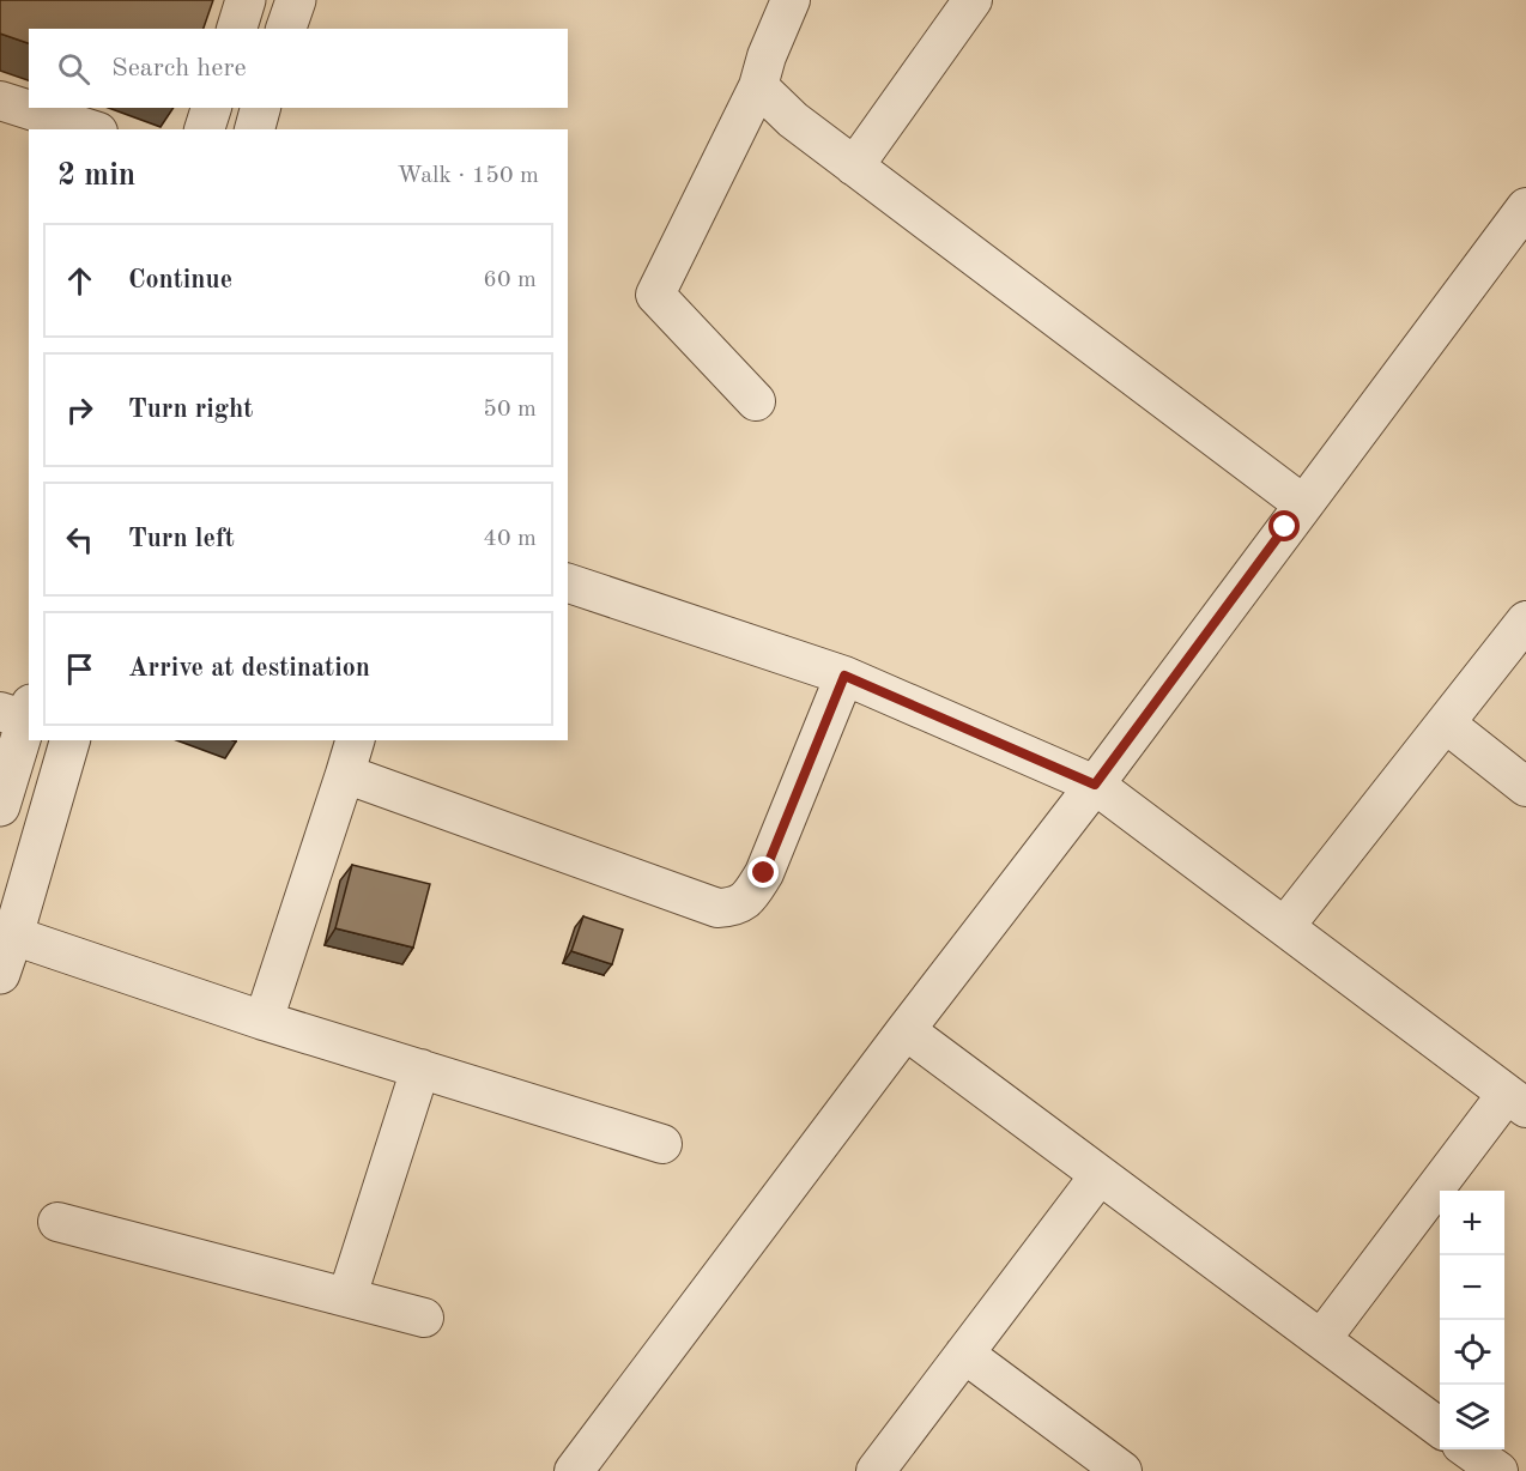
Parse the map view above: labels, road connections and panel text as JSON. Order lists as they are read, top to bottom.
{
  "page": {
    "search": "Search here",
    "heading": ["2 min", "Walk · 150 m"],
    "list": [
      ["Continue", "60 m"],
      ["Turn right", "50 m"],
      ["Turn left", "40 m"],
      "Arrive at destination"
    ],
    "map_buttons": ["+", "−"]
  }
}
